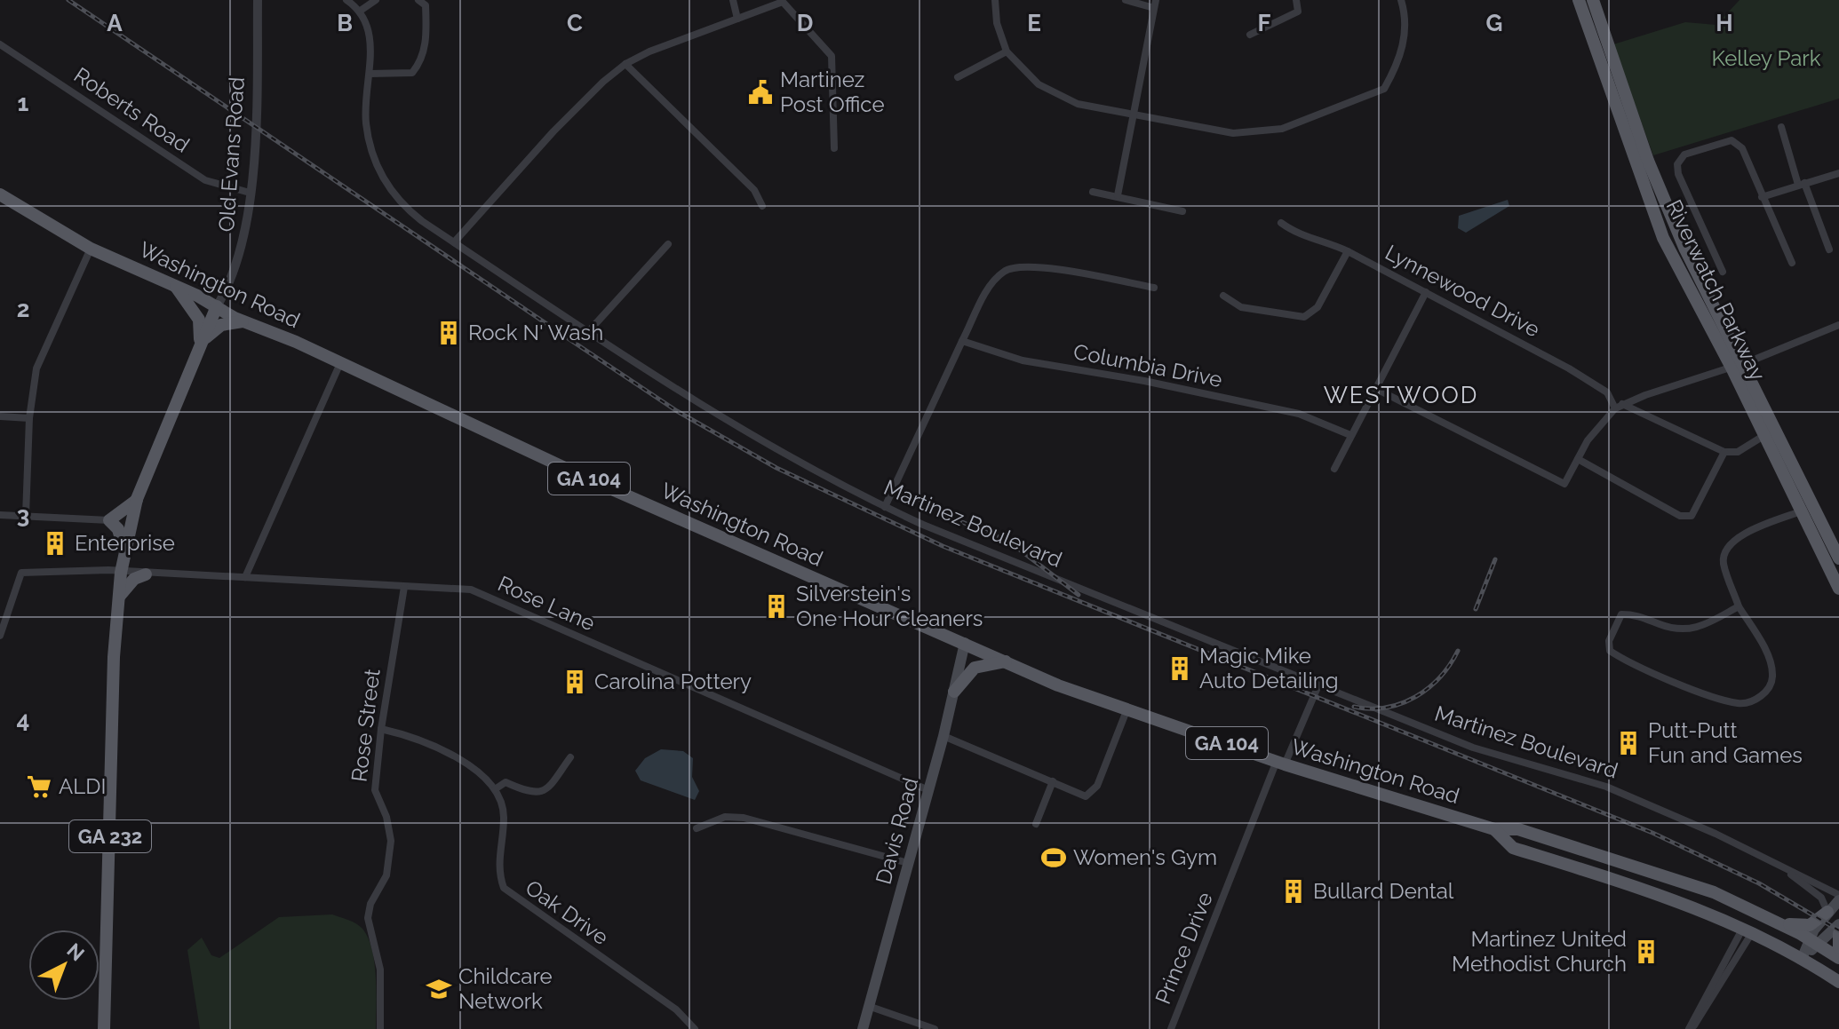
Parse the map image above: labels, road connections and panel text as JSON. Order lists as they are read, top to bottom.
{
  "streets": {
    "main road": [
      "Washington Road",
      "Riverwatch Parkway",
      "GA 104",
      "Davis Road",
      "GA 232"
    ],
    "street": [
      "Roberts Road",
      "Old Evans Road",
      "Lynnewood Drive",
      "Columbia Drive",
      "Martinez Boulevard",
      "Rose Lane",
      "Rose Street",
      "Oak Drive",
      "Prince Drive"
    ]
  },
  "crossings": [
    ["Roberts Road", "Old Evans Road"],
    ["Old Evans Road", "Washington Road"],
    ["Old Evans Road", "GA 232"],
    ["Washington Road", "Davis Road"],
    ["Washington Road", "GA 232"],
    ["Washington Road", "Prince Drive"],
    ["Martinez Boulevard", "Prince Drive"],
    ["Rose Lane", "Rose Street"],
    ["Rose Lane", "Davis Road"],
    ["Rose Lane", "GA 232"]
  ],
  "districts": ["WESTWOOD"],
  "parks": ["Kelley Park"],
  "places": {
    "public building": ["Martinez Post Office"],
    "building": [
      "Rock N' Wash",
      "Enterprise",
      "Silverstein's One Hour Cleaners",
      "Magic Mike Auto Detailing",
      "Carolina Pottery",
      "Putt-Putt Fun and Games",
      "Bullard Dental",
      "Martinez United Methodist Church"
    ],
    "supermarket": ["ALDI"],
    "sports": ["Women's Gym"],
    "school or university": ["Childcare Network"]
  },
  "north": "top right",
  "grid": {
    "columns": [
      "A",
      "B",
      "C",
      "D",
      "E",
      "F",
      "G",
      "H"
    ],
    "rows": [
      "1",
      "2",
      "3",
      "4"
    ]
  }
}
